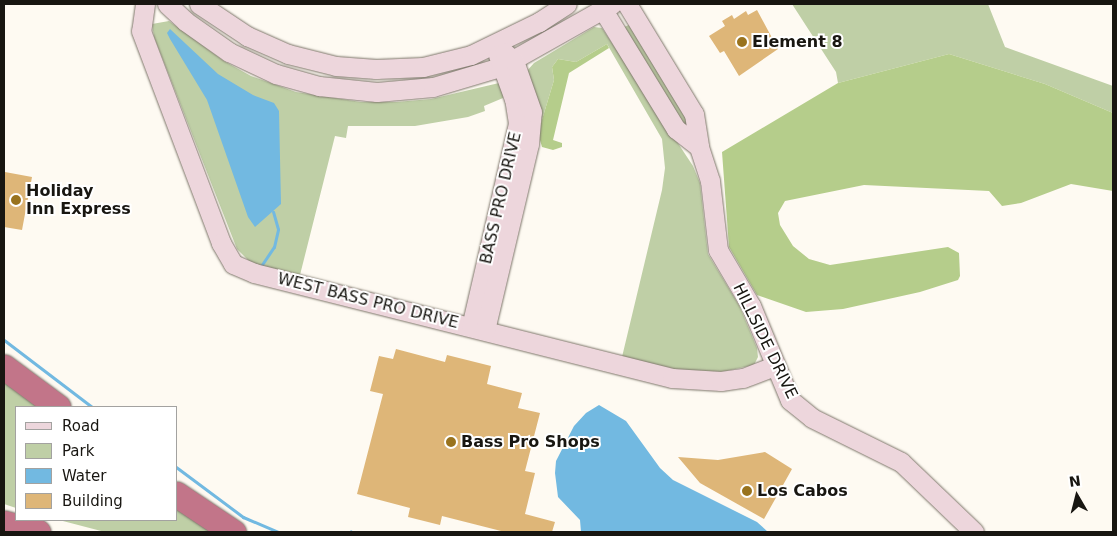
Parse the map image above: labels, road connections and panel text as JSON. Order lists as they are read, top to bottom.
{
  "streets": {
    "street": ["BASS PRO DRIVE", "WEST BASS PRO DRIVE", "HILLSIDE DRIVE"]
  },
  "crossings": [
    ["BASS PRO DRIVE", "WEST BASS PRO DRIVE"],
    ["WEST BASS PRO DRIVE", "HILLSIDE DRIVE"]
  ],
  "places": [
    "Element 8",
    "Holiday Inn Express",
    "Bass Pro Shops",
    "Los Cabos"
  ],
  "legend": [
    "Road",
    "Park",
    "Water",
    "Building"
  ],
  "north": "top"
}
